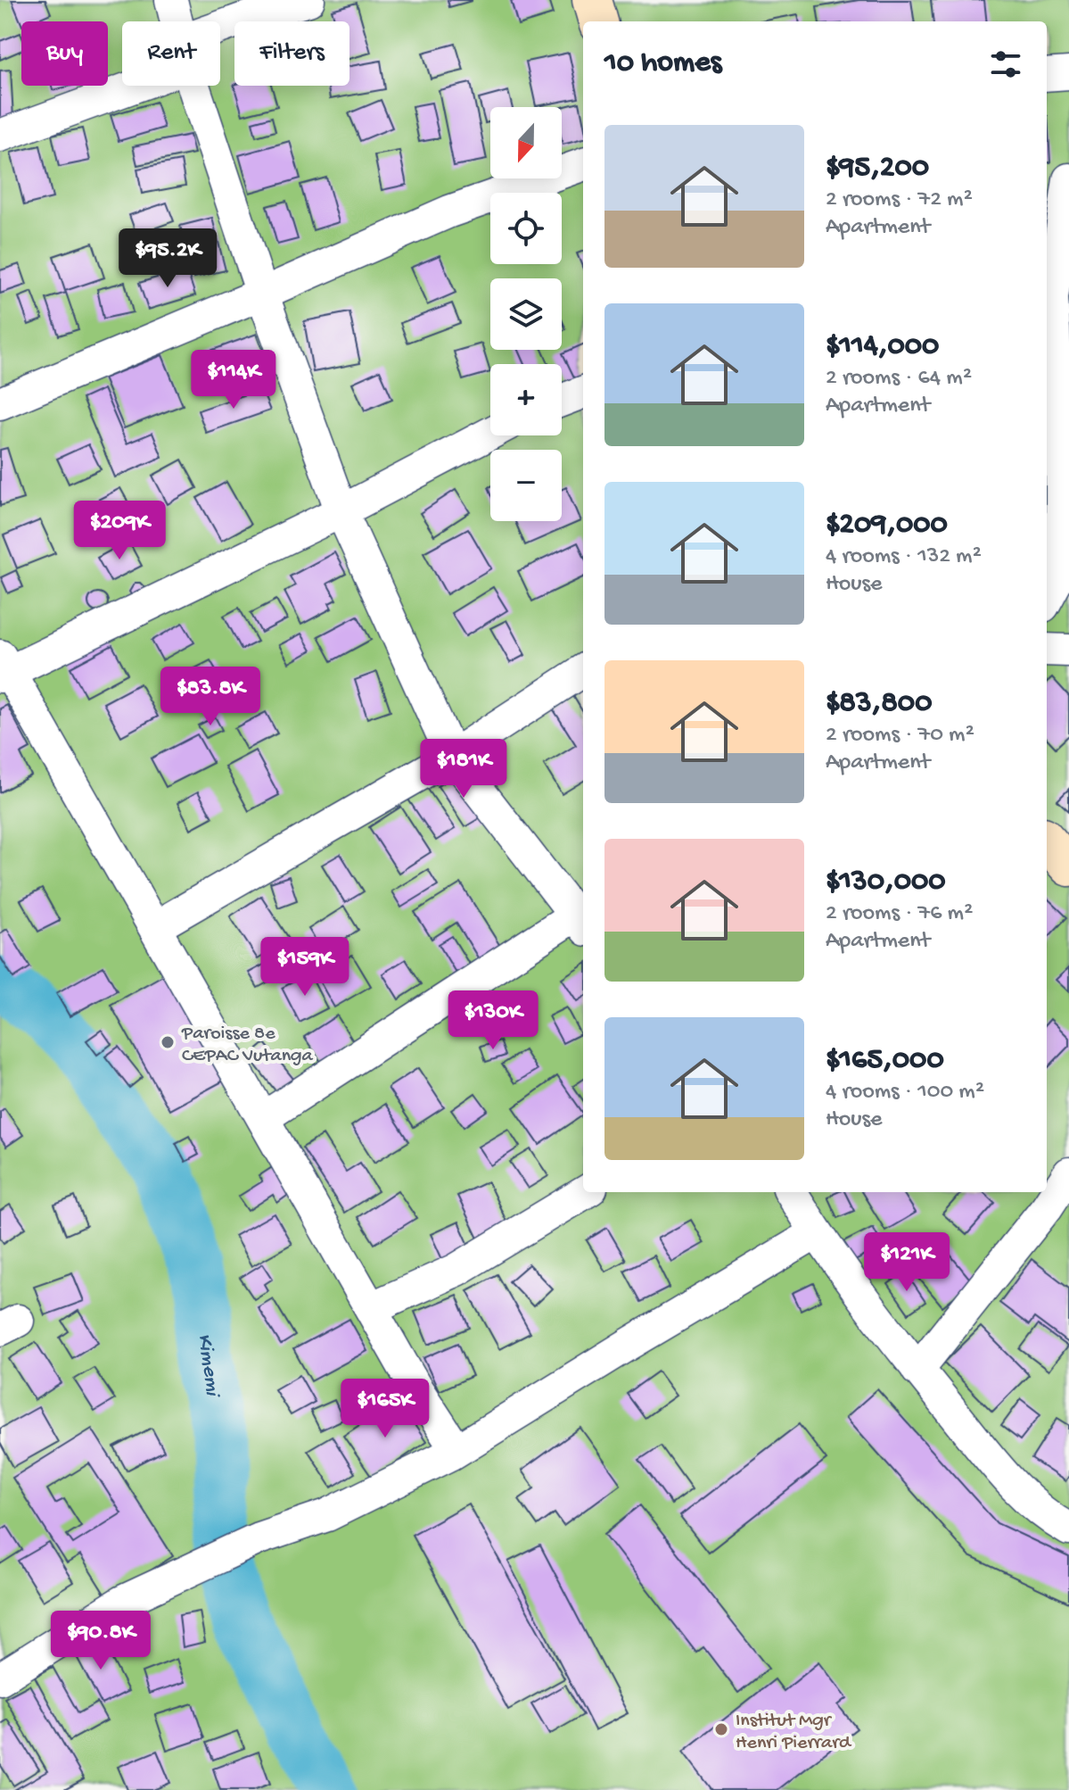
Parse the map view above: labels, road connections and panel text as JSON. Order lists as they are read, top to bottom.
{
  "water": ["Kimemi"],
  "places": ["Paroisse 8e CEPAC Vutanga", "Institut Mgr Henri Pierrard"],
  "north": "bottom",
  "page": {
    "chip": ["Buy", "Rent", "Filters"],
    "heading": "10 homes",
    "map_buttons": ["+", "−"],
    "list": [
      {
        "name": "$95,200",
        "note": "2 rooms · 72 m² · Apartment"
      },
      {
        "name": "$114,000",
        "note": "2 rooms · 64 m² · Apartment"
      },
      {
        "name": "$209,000",
        "note": "4 rooms · 132 m² · House"
      },
      {
        "name": "$83,800",
        "note": "2 rooms · 70 m² · Apartment"
      },
      {
        "name": "$130,000",
        "note": "2 rooms · 76 m² · Apartment"
      },
      {
        "name": "$165,000",
        "note": "4 rooms · 100 m² · House"
      }
    ],
    "price": [
      "$95.2K",
      "$114K",
      "$209K",
      "$83.8K",
      "$181K",
      "$159K",
      "$130K",
      "$121K",
      "$165K",
      "$90.8K"
    ]
  }
}
